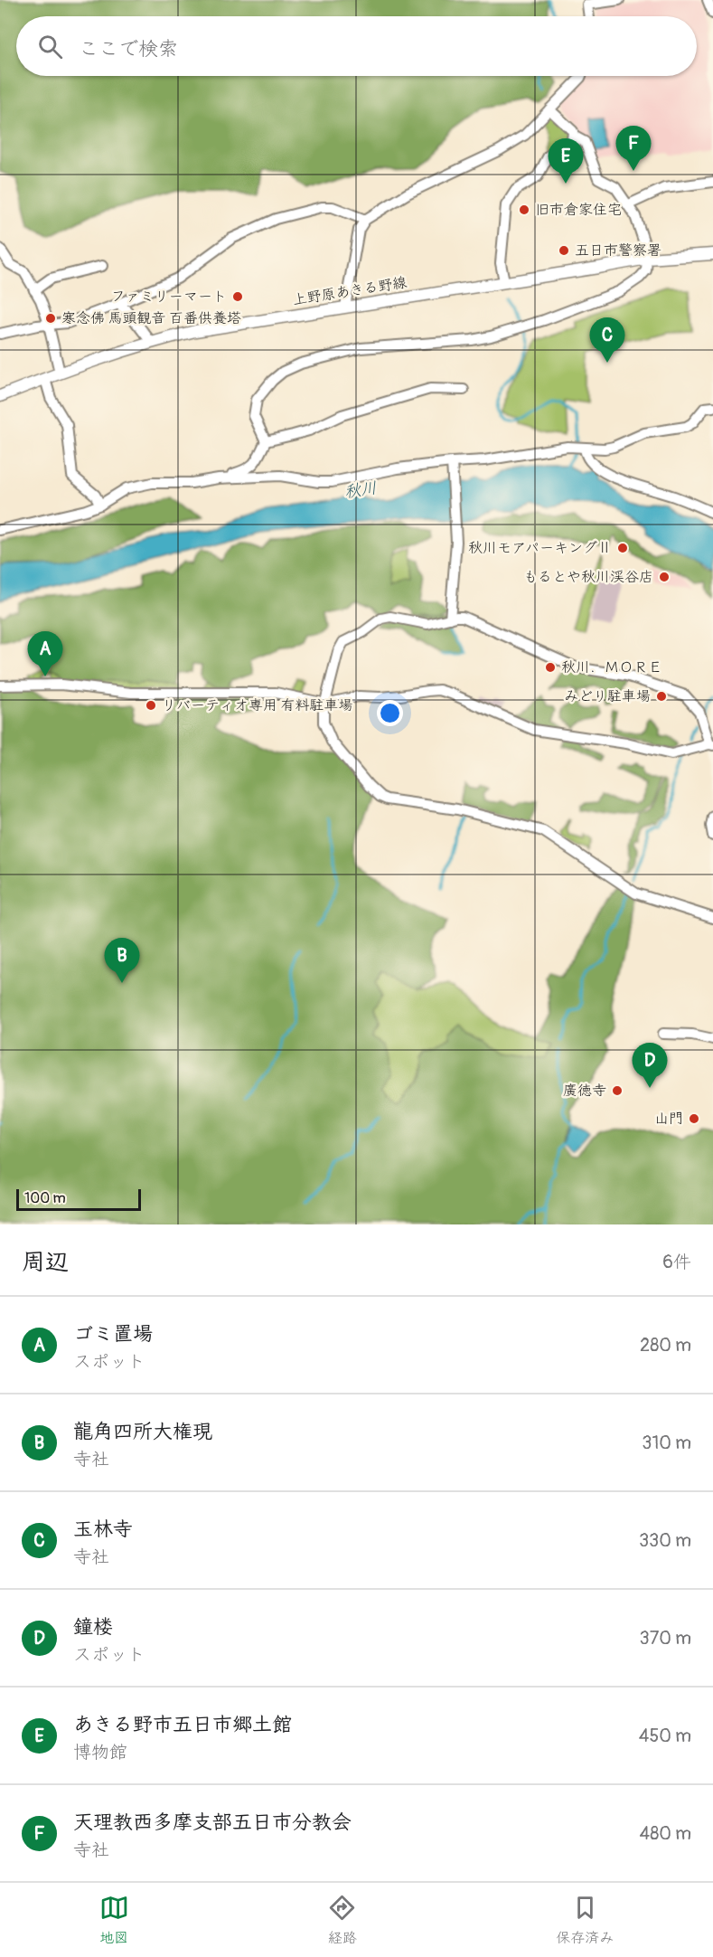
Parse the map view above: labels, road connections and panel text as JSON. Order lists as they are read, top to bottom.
{
  "streets": {
    "main road": ["上野原あきる野線"]
  },
  "water": ["秋川"],
  "places": [
    "旧市倉家住宅",
    "五日市警察署",
    "ファミリーマート",
    "寒念佛 馬頭観音 百番供養塔",
    "秋川モアパーキングⅡ",
    "もるとや秋川渓谷店",
    "秋川．ＭＯＲＥ",
    "みどり駐車場",
    "リバーティオ専用 有料駐車場",
    "廣徳寺",
    "山門"
  ],
  "scale_bar": "100 m",
  "page": {
    "search": "ここで検索",
    "pins": [
      "F",
      "E",
      "C",
      "A",
      "B",
      "D"
    ],
    "scale": "100 m",
    "heading": ["周辺", "6件"],
    "list": [
      {
        "mark": "A",
        "name": "ゴミ置場",
        "note": "スポット",
        "value": "280 m"
      },
      {
        "mark": "B",
        "name": "龍角四所大権現",
        "note": "寺社",
        "value": "310 m"
      },
      {
        "mark": "C",
        "name": "玉林寺",
        "note": "寺社",
        "value": "330 m"
      },
      {
        "mark": "D",
        "name": "鐘楼",
        "note": "スポット",
        "value": "370 m"
      },
      {
        "mark": "E",
        "name": "あきる野市五日市郷土館",
        "note": "博物館",
        "value": "450 m"
      },
      {
        "mark": "F",
        "name": "天理教西多摩支部五日市分教会",
        "note": "寺社",
        "value": "480 m"
      }
    ],
    "nav": ["地図", "経路", "保存済み"]
  }
}
